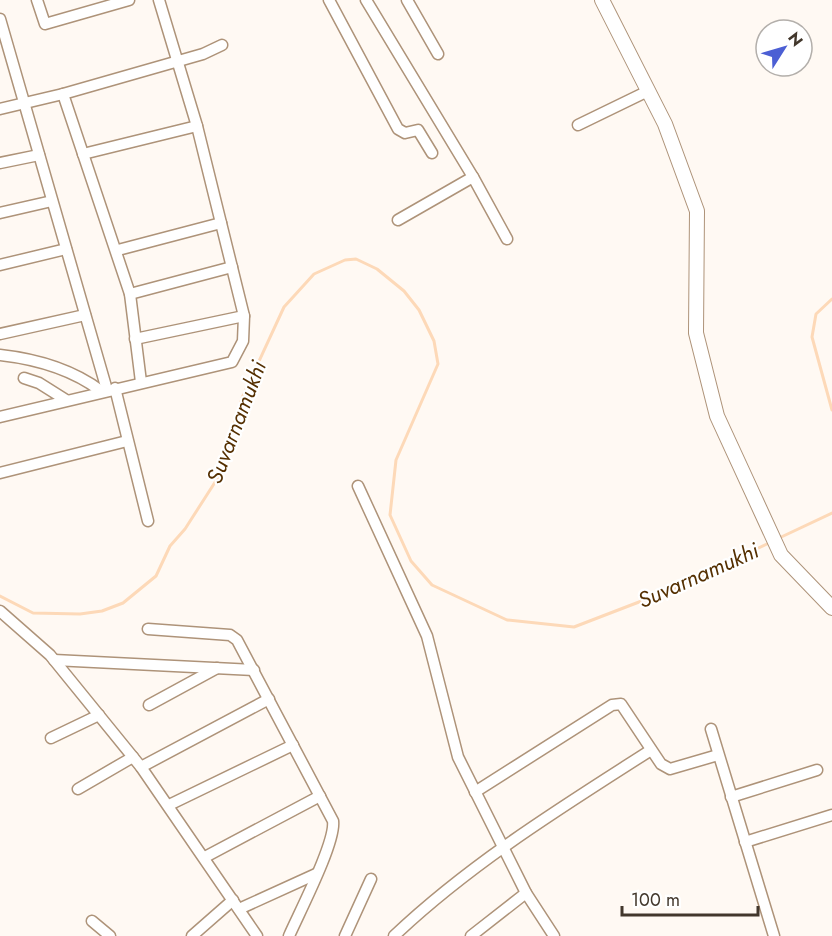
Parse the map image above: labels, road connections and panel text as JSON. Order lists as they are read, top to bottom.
{
  "water": ["Suvarnamukhi"],
  "scale_bar": "100 m",
  "north": "top right"
}
